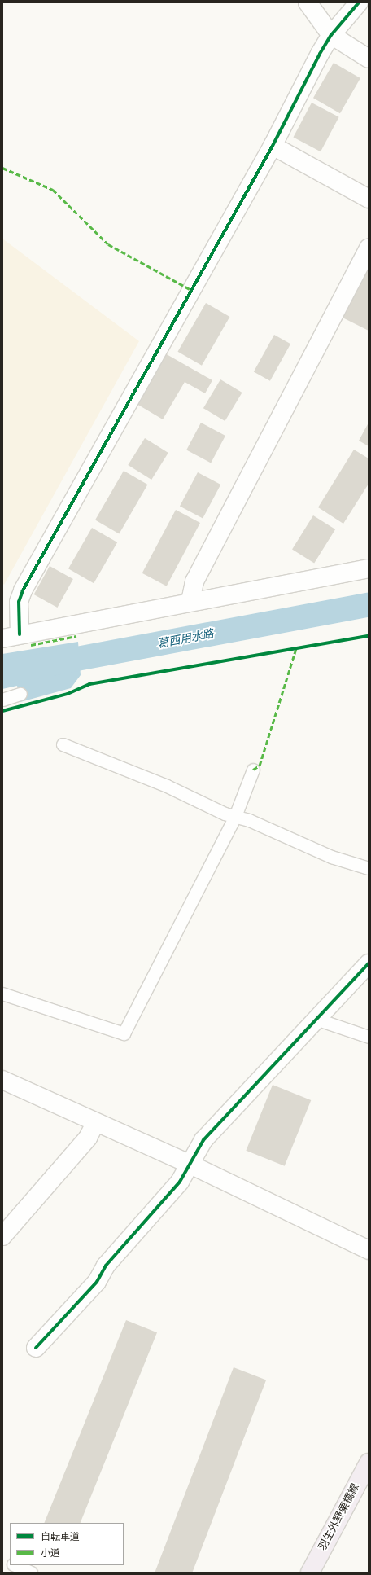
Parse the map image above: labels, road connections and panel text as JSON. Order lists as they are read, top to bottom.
{
  "streets": {
    "main road": ["羽生外野栗橋線"]
  },
  "water": ["葛西用水路"],
  "legend": ["自転車道", "小道"]
}
